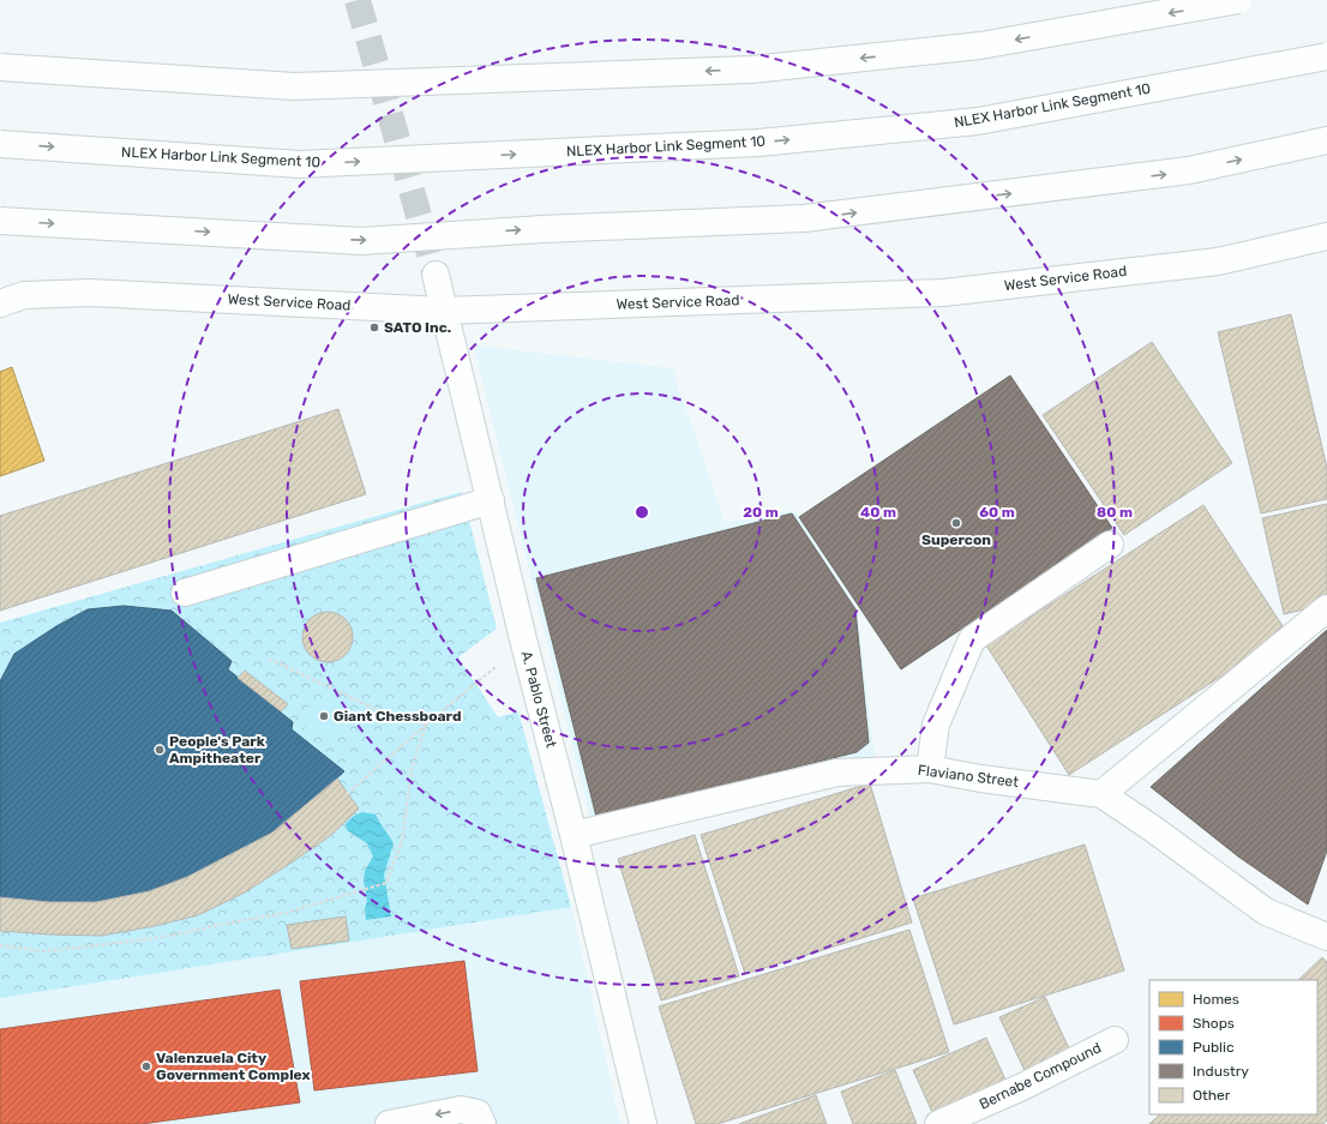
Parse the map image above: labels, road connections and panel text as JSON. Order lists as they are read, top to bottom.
{
  "streets": {
    "main road": [
      "NLEX Harbor Link Segment 10",
      "West Service Road",
      "A. Pablo Street",
      "Flaviano Street",
      "Bernabe Compound"
    ]
  },
  "crossings": [
    ["West Service Road", "A. Pablo Street"],
    ["A. Pablo Street", "Flaviano Street"]
  ],
  "places": [
    "SATO Inc.",
    "Supercon",
    "Giant Chessboard",
    "People's Park Ampitheater",
    "Valenzuela City Government Complex"
  ],
  "legend": [
    "Homes",
    "Shops",
    "Public",
    "Industry",
    "Other"
  ],
  "rings": [
    "20 m",
    "40 m",
    "60 m",
    "80 m"
  ]
}
